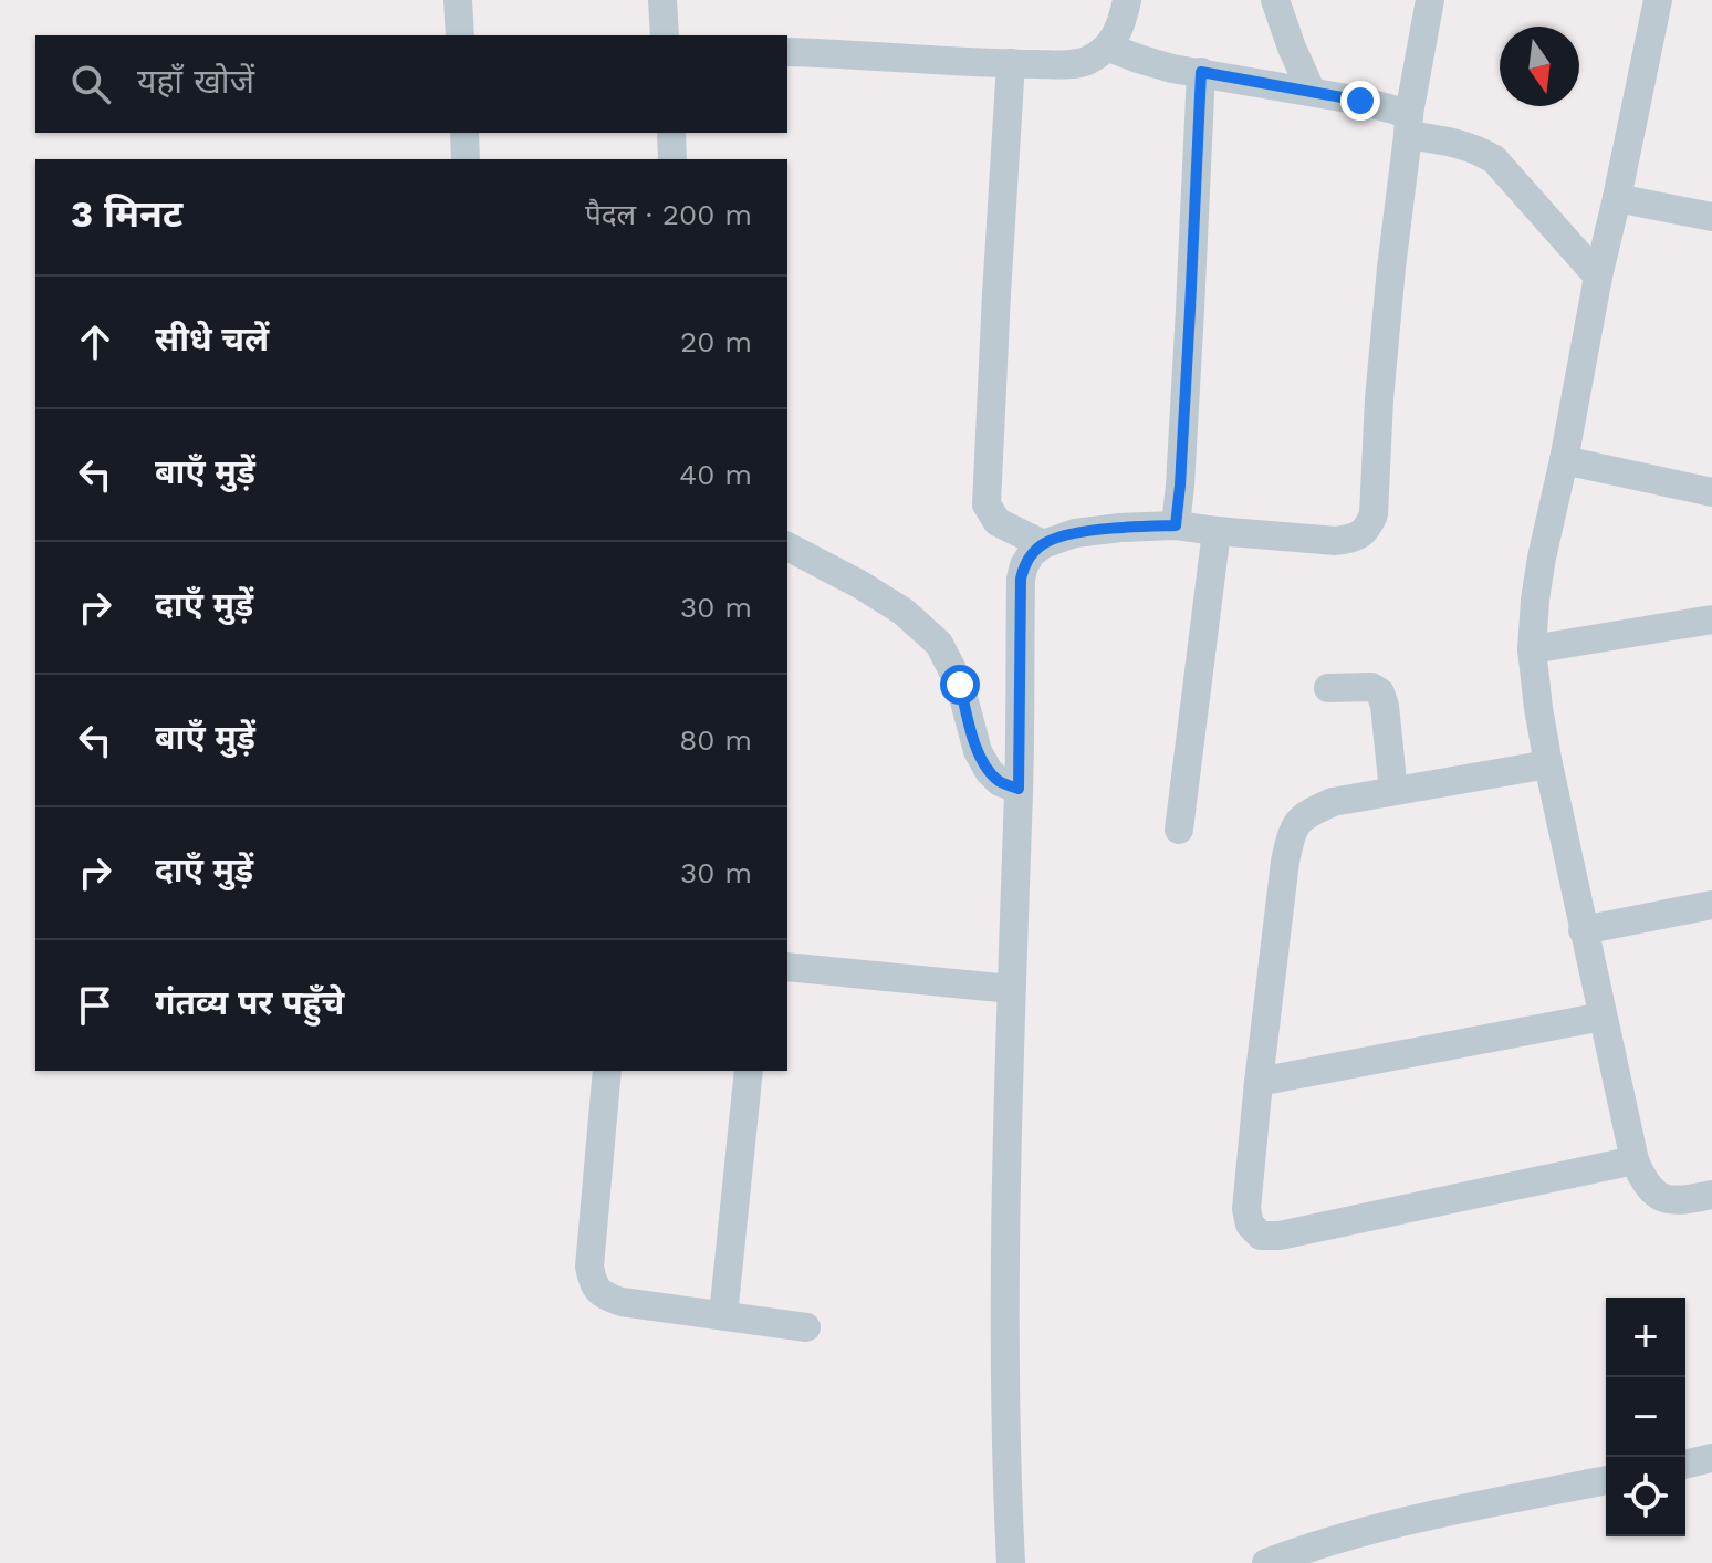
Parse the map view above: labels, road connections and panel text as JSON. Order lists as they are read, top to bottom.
{
  "north": "bottom",
  "page": {
    "search": "यहाँ खोजें",
    "heading": ["3 मिनट", "पैदल · 200 m"],
    "list": [
      ["सीधे चलें", "20 m"],
      ["बाएँ मुड़ें", "40 m"],
      ["दाएँ मुड़ें", "30 m"],
      ["बाएँ मुड़ें", "80 m"],
      ["दाएँ मुड़ें", "30 m"],
      "गंतव्य पर पहुँचे"
    ],
    "map_buttons": ["+", "−"]
  }
}
